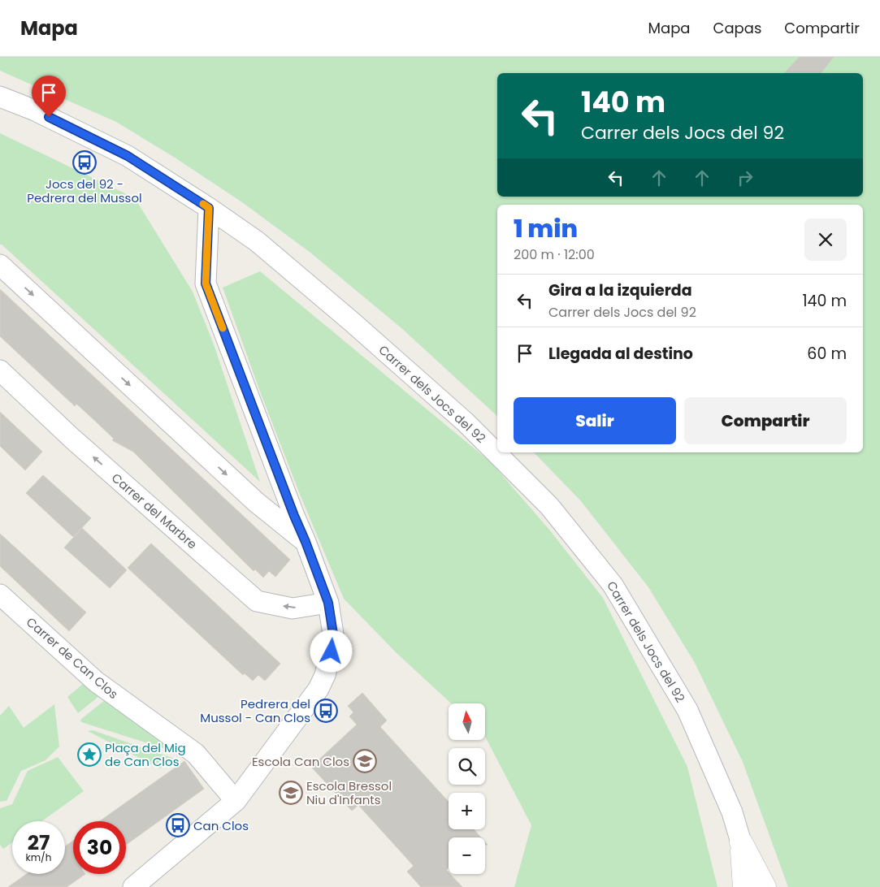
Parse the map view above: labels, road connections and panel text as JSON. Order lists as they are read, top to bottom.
{
  "streets": {
    "street": ["Carrer dels Jocs del 92", "Carrer del Marbre", "Carrer de Can Clos"]
  },
  "places": {
    "bus stop": ["Jocs del 92 - Pedrera del Mussol", "Pedrera del Mussol - Can Clos", "Can Clos"],
    "place": ["Plaça del Mig de Can Clos"],
    "school or university": ["Escola Can Clos", "Escola Bressol Niu d'Infants"]
  },
  "north": "top",
  "page": {
    "header": "Mapa",
    "nav": ["Mapa", "Capas", "Compartir"],
    "turn": ["140 m", "Carrer dels Jocs del 92"],
    "heading": ["1 min", "200 m · 12:00"],
    "list": [
      {
        "name": "Gira a la izquierda",
        "note": "Carrer dels Jocs del 92",
        "value": "140 m"
      },
      {
        "name": "Llegada al destino",
        "value": "60 m"
      }
    ],
    "buttons": ["Salir", "Compartir"],
    "map_buttons": ["+", "−"],
    "speed": "27 km/h",
    "limit": "30"
  }
}
